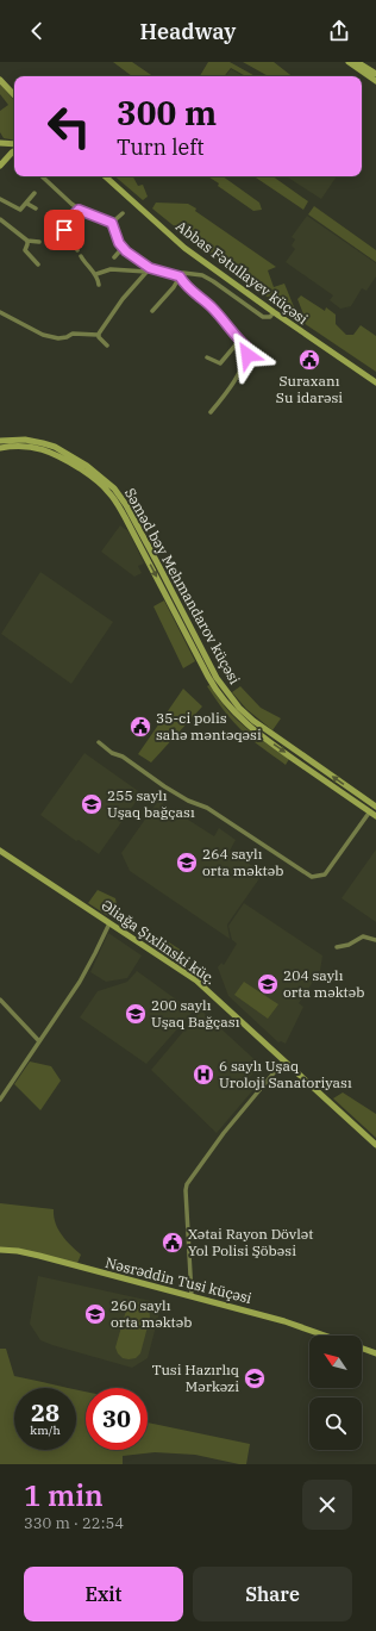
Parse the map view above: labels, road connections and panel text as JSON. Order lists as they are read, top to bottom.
{
  "streets": {
    "main road": [
      "Abbas Fətullayev küçəsi",
      "Səməd bəy Mehmandarov küçəsi",
      "Əliağa Şıxlinski küç.",
      "Nəsrəddin Tusi küçəsi"
    ]
  },
  "places": {
    "public building": ["Suraxanı Su idarəsi", "35-ci polis sahə məntəqəsi", "Xətai Rayon Dövlət Yol Polisi Şöbəsi"],
    "school or university": [
      "255 saylı Uşaq bağçası",
      "264 saylı orta məktəb",
      "204 saylı orta məktəb",
      "200 saylı Uşaq Bağçası",
      "260 saylı orta məktəb",
      "Tusi Hazırlıq Mərkəzi"
    ],
    "hospital": ["6 saylı Uşaq Uroloji Sanatoriyası"]
  },
  "north": "top left",
  "page": {
    "header": "Headway",
    "turn": ["300 m", "Turn left"],
    "speed": "28 km/h",
    "limit": "30",
    "heading": ["1 min", "330 m · 22:54"],
    "buttons": ["Exit", "Share"]
  }
}
